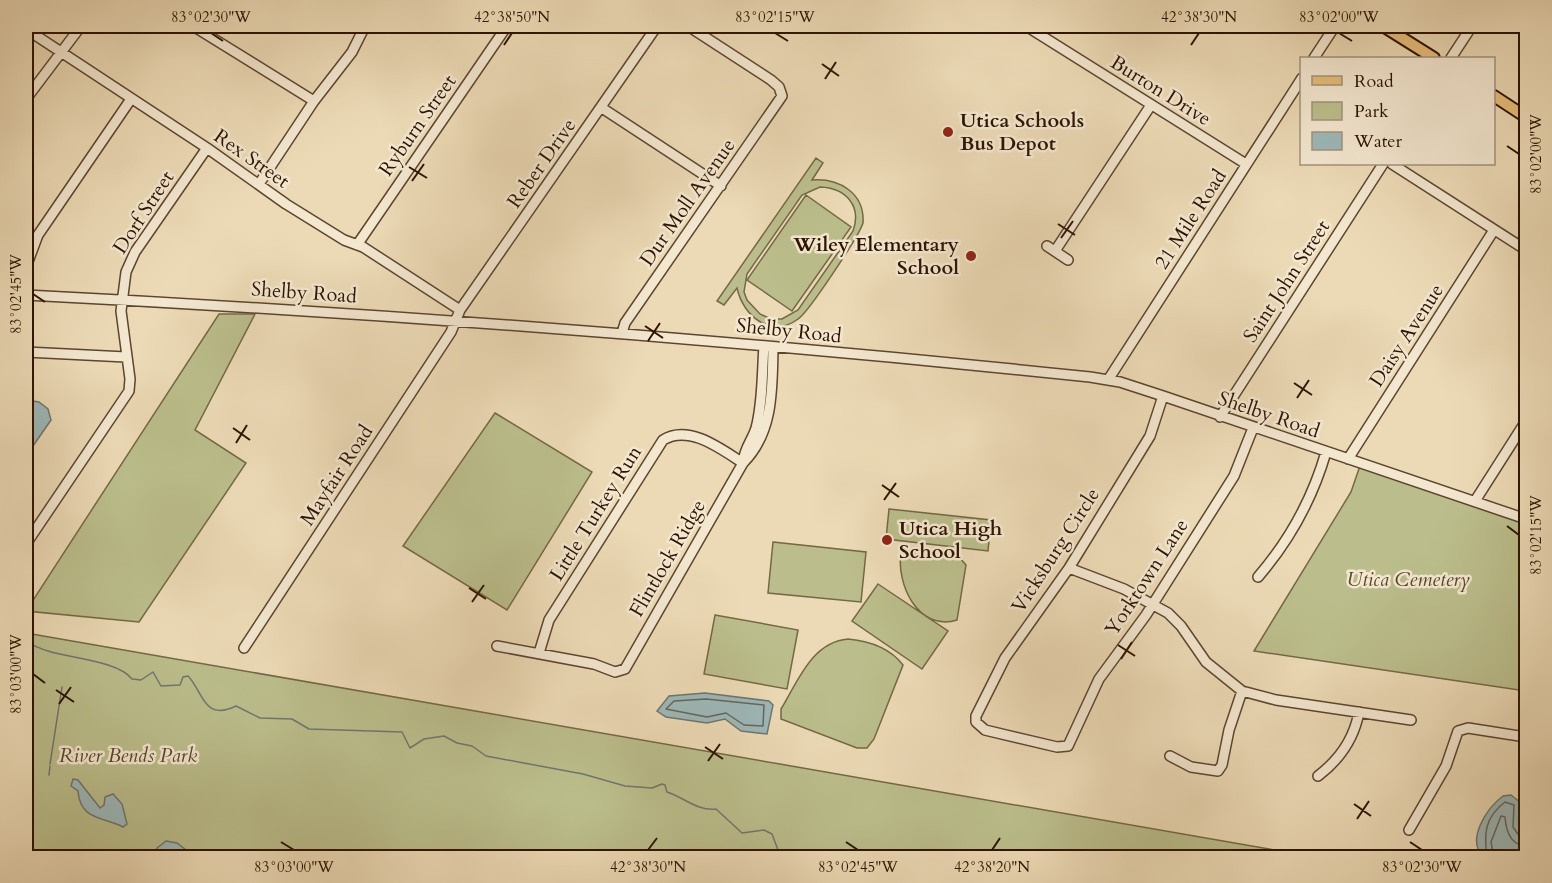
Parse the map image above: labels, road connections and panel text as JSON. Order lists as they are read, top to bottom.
{
  "streets": {
    "street": [
      "Burton Drive",
      "Ryburn Street",
      "Rex Street",
      "Reber Drive",
      "Dur Moll Avenue",
      "Dorf Street",
      "21 Mile Road",
      "Saint John Street",
      "Shelby Road",
      "Daisy Avenue",
      "Mayfair Road",
      "Little Turkey Run",
      "Vicksburg Circle",
      "Flintlock Ridge",
      "Yorktown Lane"
    ]
  },
  "crossings": [
    ["Burton Drive", "21 Mile Road"],
    ["Ryburn Street", "Rex Street"],
    ["Rex Street", "Reber Drive"],
    ["Rex Street", "Dorf Street"],
    ["Reber Drive", "Shelby Road"],
    ["Reber Drive", "Mayfair Road"],
    ["Dur Moll Avenue", "Shelby Road"],
    ["Dorf Street", "Shelby Road"],
    ["21 Mile Road", "Shelby Road"],
    ["Saint John Street", "Shelby Road"],
    ["Shelby Road", "Daisy Avenue"],
    ["Shelby Road", "Mayfair Road"],
    ["Shelby Road", "Vicksburg Circle"],
    ["Shelby Road", "Flintlock Ridge"],
    ["Shelby Road", "Yorktown Lane"],
    ["Little Turkey Run", "Flintlock Ridge"],
    ["Vicksburg Circle", "Yorktown Lane"]
  ],
  "parks": ["Utica Cemetery", "River Bends Park"],
  "places": ["Utica Schools Bus Depot", "Wiley Elementary School", "Utica High School"],
  "legend": ["Road", "Park", "Water"],
  "coordinates": [
    "83°02'30\"W",
    "42°38'50\"N",
    "83°02'15\"W",
    "42°38'30\"N",
    "83°02'00\"W",
    "83°02'45\"W",
    "83°03'00\"W",
    "42°38'20\"N"
  ]
}
